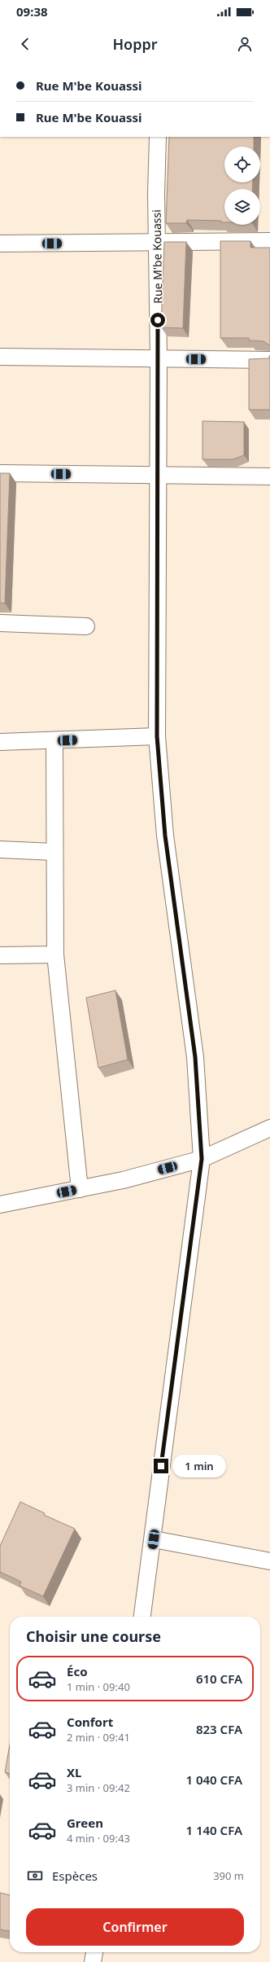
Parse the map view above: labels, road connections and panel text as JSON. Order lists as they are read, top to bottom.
{
  "streets": {
    "street": ["Rue M'be Kouassi"]
  },
  "page": {
    "status": "09:38",
    "header": "Hoppr",
    "banner": ["Rue M'be Kouassi", "Rue M'be Kouassi"],
    "bubble": "1 min",
    "heading": "Choisir une course",
    "list": [
      {
        "name": "Éco",
        "note": "1 min · 09:40",
        "value": "610 CFA"
      },
      {
        "name": "Confort",
        "note": "2 min · 09:41",
        "value": "823 CFA"
      },
      {
        "name": "XL",
        "note": "3 min · 09:42",
        "value": "1 040 CFA"
      },
      {
        "name": "Green",
        "note": "4 min · 09:43",
        "value": "1 140 CFA"
      }
    ],
    "pay": ["Espèces", "390 m"],
    "buttons": "Confirmer"
  }
}
